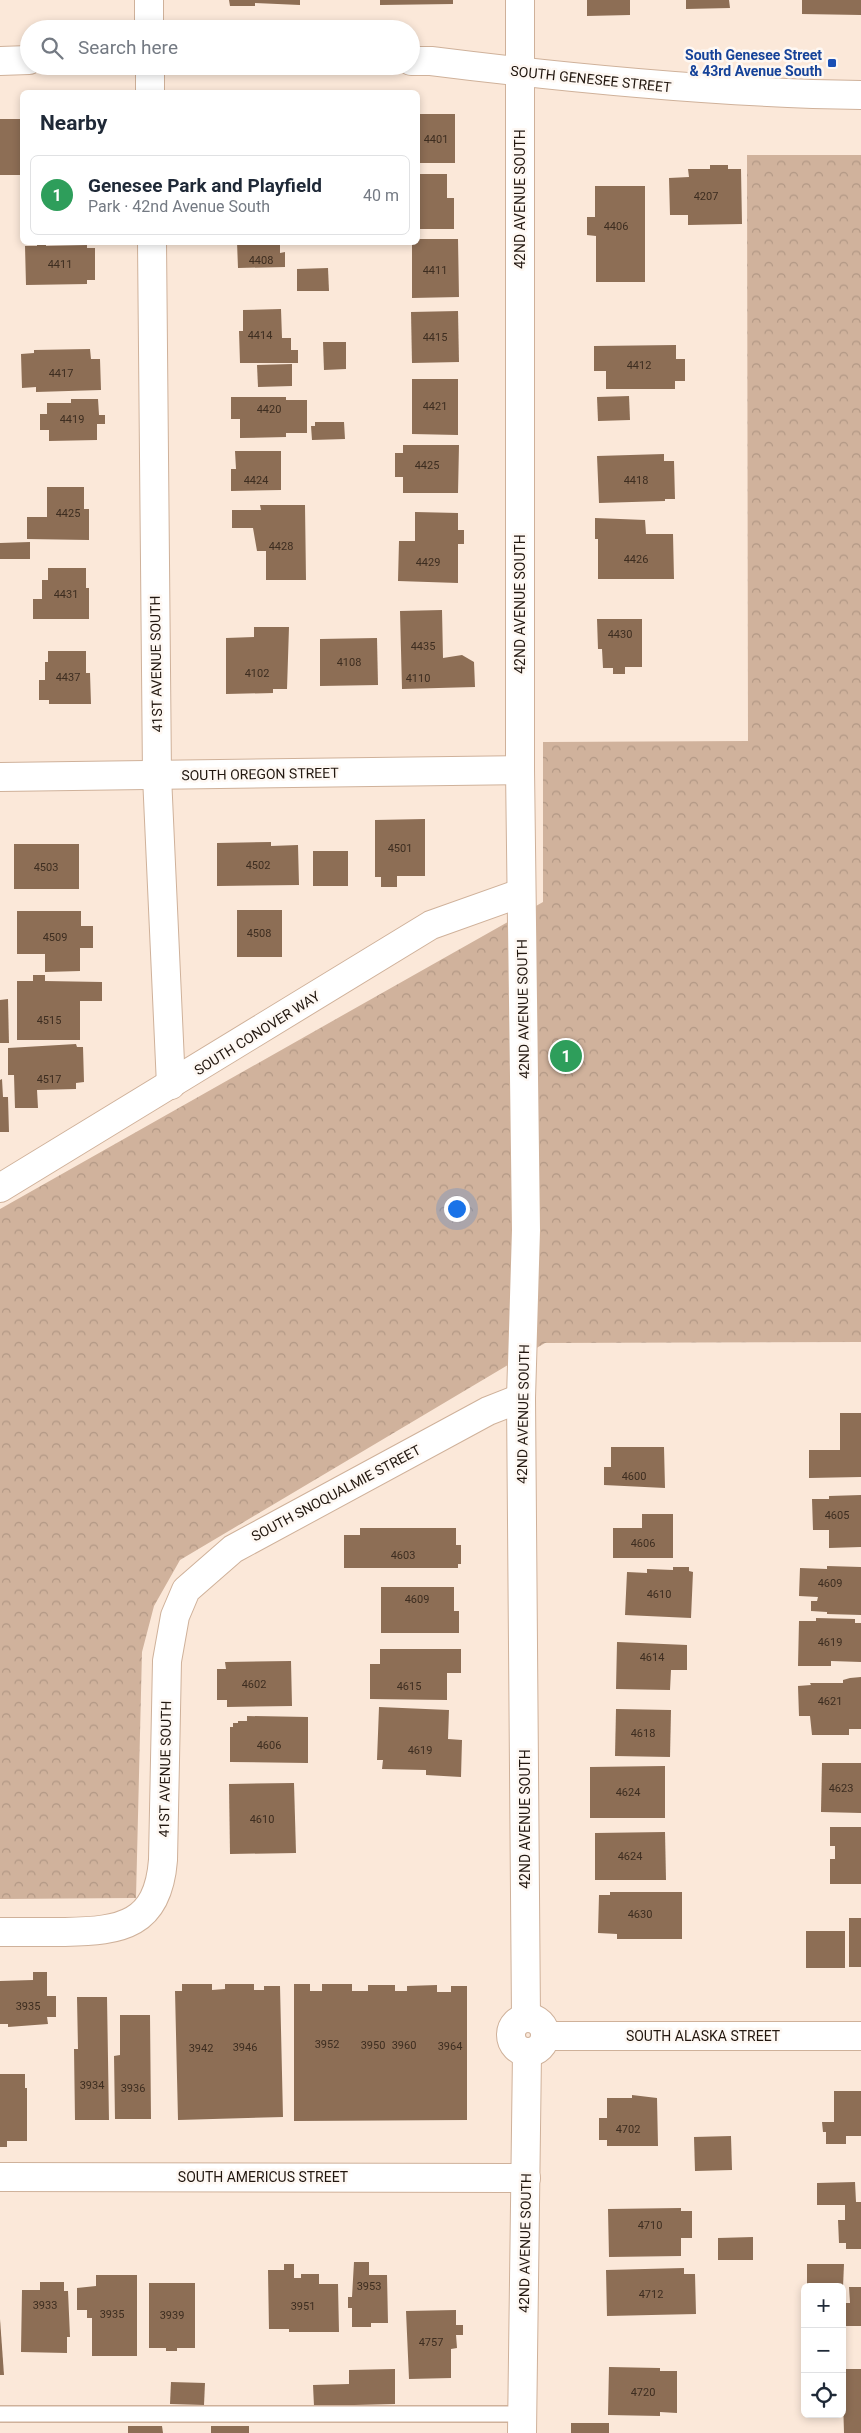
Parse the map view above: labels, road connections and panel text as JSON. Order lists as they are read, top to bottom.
{
  "streets": {
    "street": [
      "SOUTH GENESEE STREET",
      "42ND AVENUE SOUTH",
      "41ST AVENUE SOUTH",
      "SOUTH OREGON STREET",
      "SOUTH CONOVER WAY",
      "SOUTH SNOQUALMIE STREET",
      "SOUTH ALASKA STREET",
      "SOUTH AMERICUS STREET"
    ]
  },
  "crossings": [
    ["SOUTH GENESEE STREET", "42ND AVENUE SOUTH"],
    ["42ND AVENUE SOUTH", "SOUTH OREGON STREET"],
    ["42ND AVENUE SOUTH", "SOUTH CONOVER WAY"],
    ["42ND AVENUE SOUTH", "SOUTH SNOQUALMIE STREET"],
    ["42ND AVENUE SOUTH", "SOUTH ALASKA STREET"],
    ["42ND AVENUE SOUTH", "SOUTH AMERICUS STREET"],
    ["41ST AVENUE SOUTH", "SOUTH OREGON STREET"],
    ["41ST AVENUE SOUTH", "SOUTH CONOVER WAY"],
    ["41ST AVENUE SOUTH", "SOUTH SNOQUALMIE STREET"]
  ],
  "places": {
    "transit": ["South Genesee Street & 43rd Avenue South"]
  },
  "house_numbers": [
    "4401",
    "4207",
    "4406",
    "4408",
    "4411",
    "4411",
    "4414",
    "4415",
    "4412",
    "4417",
    "4421",
    "4420",
    "4419",
    "4425",
    "4424",
    "4418",
    "4425",
    "4428",
    "4426",
    "4429",
    "4431",
    "4430",
    "4435",
    "4108",
    "4102",
    "4437",
    "4110",
    "4501",
    "4502",
    "4503",
    "4508",
    "4509",
    "4515",
    "4517",
    "4600",
    "4605",
    "4606",
    "4603",
    "4609",
    "4610",
    "4609",
    "4619",
    "4614",
    "4602",
    "4615",
    "4621",
    "4618",
    "4606",
    "4619",
    "4623",
    "4624",
    "4610",
    "4624",
    "4630",
    "3935",
    "3952",
    "3950",
    "3960",
    "3964",
    "3946",
    "3942",
    "3934",
    "3936",
    "4702",
    "4710",
    "3953",
    "4712",
    "3933",
    "3951",
    "3935",
    "3939",
    "4757",
    "4720"
  ],
  "page": {
    "search": "Search here",
    "heading": "Nearby",
    "list": [
      {
        "mark": "1",
        "name": "Genesee Park and Playfield",
        "note": "Park · 42nd Avenue South",
        "value": "40 m"
      }
    ],
    "pins": "1",
    "map_buttons": ["+", "−"]
  }
}
